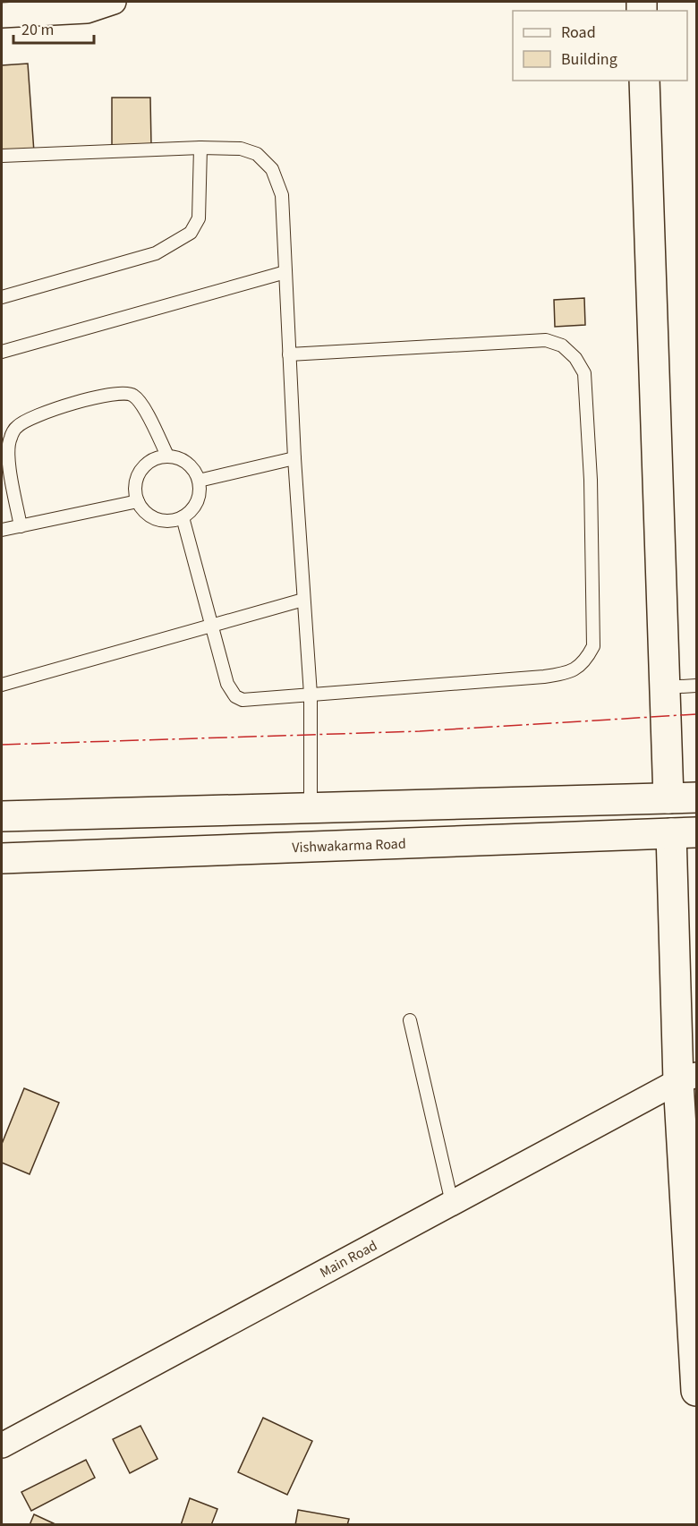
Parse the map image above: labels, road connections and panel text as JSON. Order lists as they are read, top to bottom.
{
  "streets": {
    "main road": ["Vishwakarma Road"],
    "street": ["Main Road"]
  },
  "legend": ["Road", "Building"],
  "scale_bar": "20 m"
}
